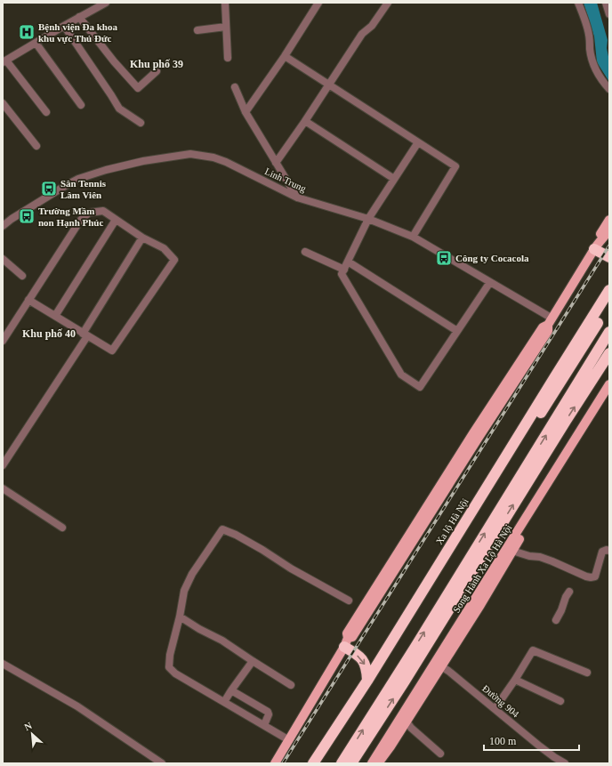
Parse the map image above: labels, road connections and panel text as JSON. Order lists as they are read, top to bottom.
{
  "streets": {
    "highway": ["Xa lộ Hà Nội"],
    "main road": ["Song Hành Xa Lộ Hà Nội"],
    "street": ["Linh Trung", "Đường 904"]
  },
  "crossings": [
    ["Song Hành Xa Lộ Hà Nội", "Đường 904"]
  ],
  "districts": ["Khu phố 39", "Khu phố 40"],
  "places": {
    "hospital": ["Bệnh viện Đa khoa khu vực Thủ Đức"],
    "bus stop": ["Sân Tennis Lâm Viên", "Trường Mầm non Hạnh Phúc", "Công ty Cocacola"]
  },
  "scale_bar": "100 m",
  "north": "top left"
}
